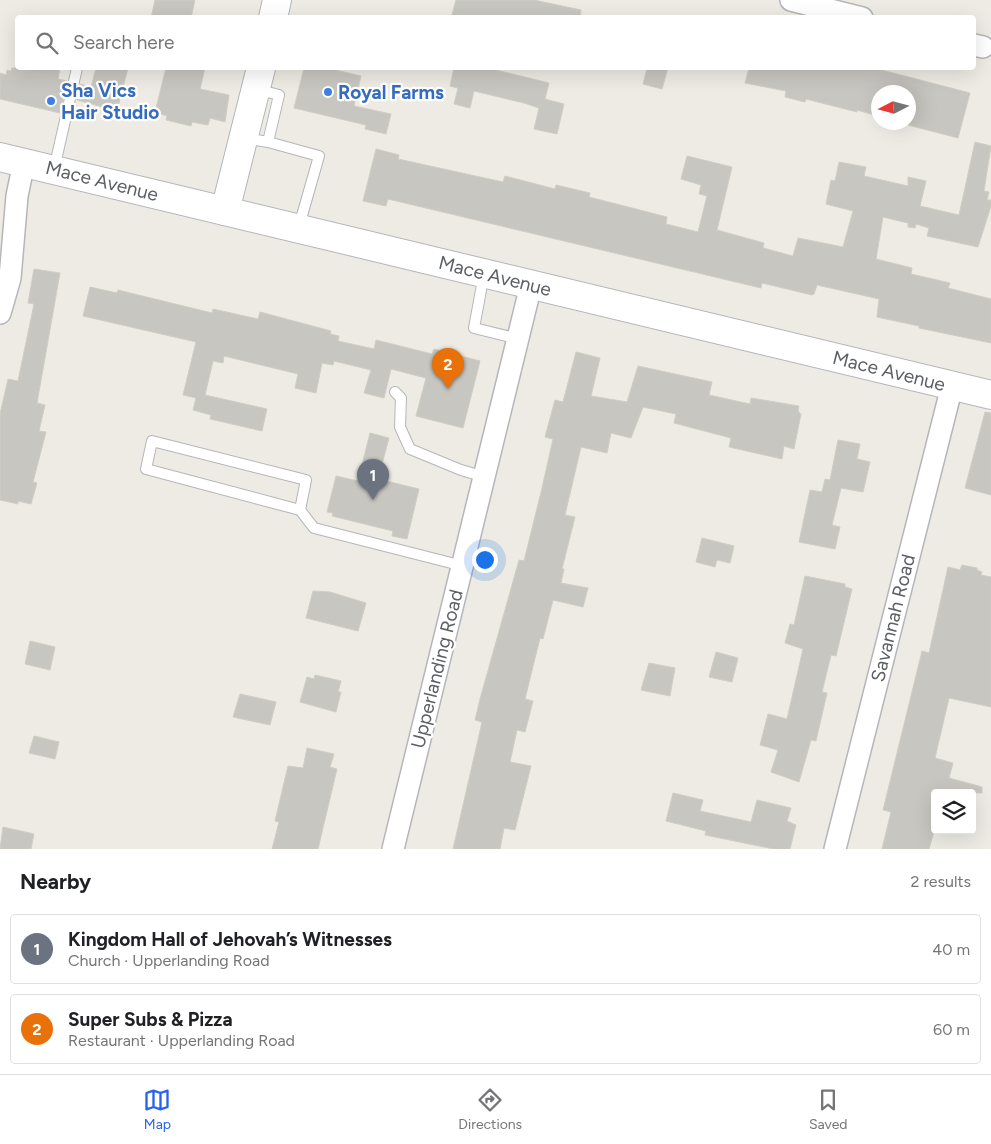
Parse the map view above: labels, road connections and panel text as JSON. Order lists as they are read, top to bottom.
{
  "streets": {
    "main road": ["Mace Avenue"],
    "street": ["Savannah Road", "Upperlanding Road"]
  },
  "crossings": [
    ["Mace Avenue", "Savannah Road"],
    ["Mace Avenue", "Upperlanding Road"]
  ],
  "places": ["Royal Farms", "Sha Vics Hair Studio"],
  "north": "left",
  "page": {
    "search": "Search here",
    "pins": ["2", "1"],
    "heading": ["Nearby", "2 results"],
    "list": [
      {
        "mark": "1",
        "name": "Kingdom Hall of Jehovah’s Witnesses",
        "note": "Church · Upperlanding Road",
        "value": "40 m"
      },
      {
        "mark": "2",
        "name": "Super Subs & Pizza",
        "note": "Restaurant · Upperlanding Road",
        "value": "60 m"
      }
    ],
    "nav": ["Map", "Directions", "Saved"]
  }
}
